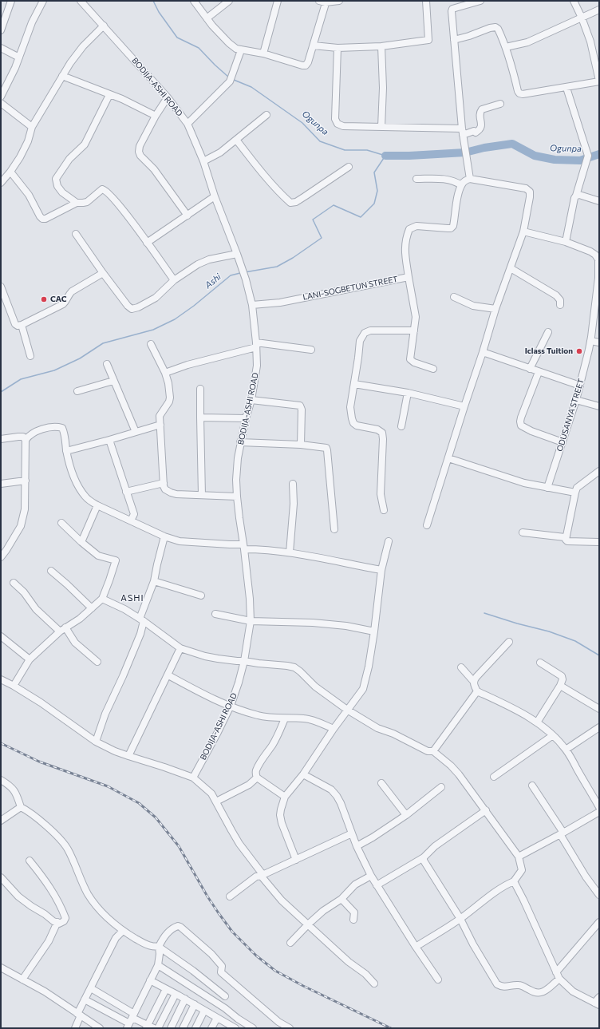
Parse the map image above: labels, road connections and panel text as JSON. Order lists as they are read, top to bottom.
{
  "streets": {
    "street": ["BODIJA-ASHI ROAD", "LANI-SOGBETUN STREET", "ODUSANYA STREET"]
  },
  "crossings": [
    ["BODIJA-ASHI ROAD", "LANI-SOGBETUN STREET"]
  ],
  "districts": ["ASHI"],
  "water": ["Ogunpa", "Ashi"],
  "places": ["CAC", "Iclass Tuition"]
}
